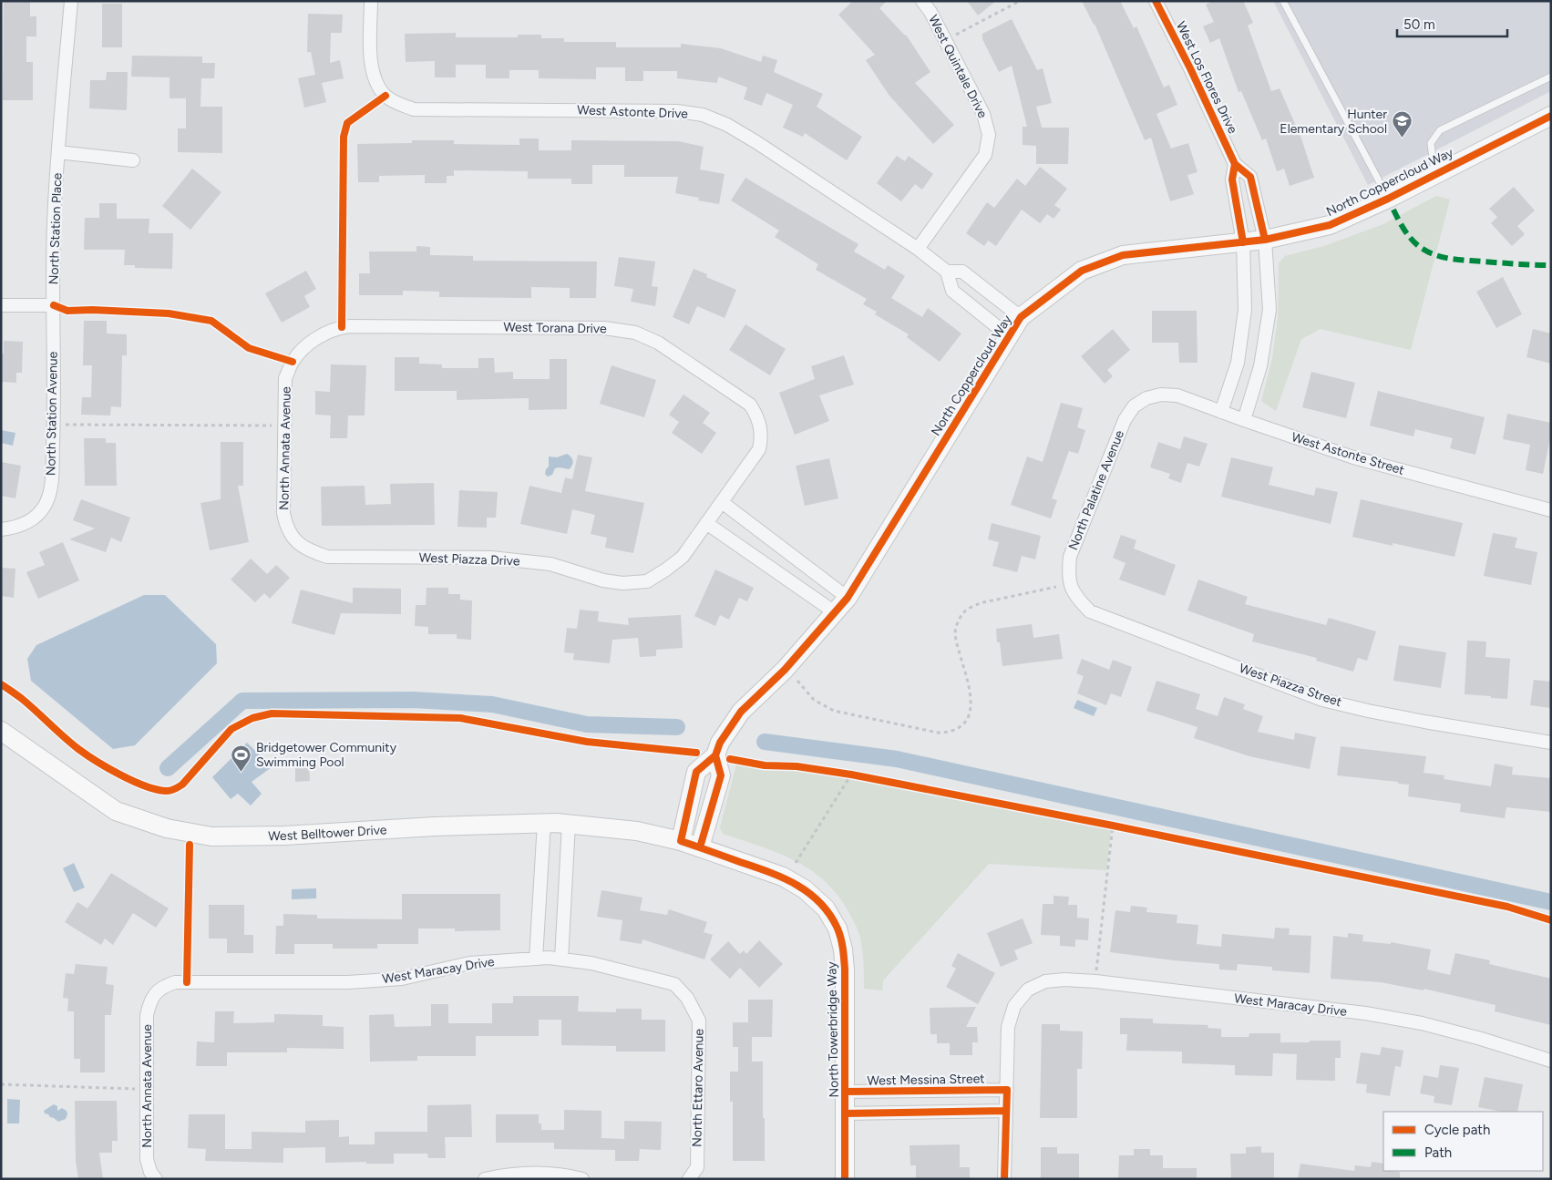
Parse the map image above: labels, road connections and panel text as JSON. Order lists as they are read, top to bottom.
{
  "streets": {
    "street": [
      "West Quintale Drive",
      "West Los Flores Drive",
      "West Astonte Drive",
      "North Coppercloud Way",
      "North Station Place",
      "West Torana Drive",
      "North Station Avenue",
      "North Annata Avenue",
      "West Astonte Street",
      "North Palatine Avenue",
      "West Piazza Drive",
      "West Piazza Street",
      "West Belltower Drive",
      "West Maracay Drive",
      "North Towerbridge Way",
      "West Messina Street",
      "North Ettaro Avenue"
    ]
  },
  "crossings": [
    ["West Quintale Drive", "West Astonte Drive"],
    ["West Los Flores Drive", "North Coppercloud Way"],
    ["West Los Flores Drive", "West Astonte Street"],
    ["West Astonte Drive", "North Coppercloud Way"],
    ["North Coppercloud Way", "West Belltower Drive"],
    ["North Coppercloud Way", "North Towerbridge Way"],
    ["North Station Place", "North Station Avenue"],
    ["West Torana Drive", "North Annata Avenue"],
    ["North Annata Avenue", "West Piazza Drive"],
    ["North Annata Avenue", "West Maracay Drive"],
    ["West Astonte Street", "North Palatine Avenue"],
    ["North Palatine Avenue", "West Piazza Street"],
    ["West Belltower Drive", "North Towerbridge Way"],
    ["West Maracay Drive", "West Messina Street"],
    ["West Maracay Drive", "North Ettaro Avenue"],
    ["North Towerbridge Way", "West Messina Street"]
  ],
  "places": {
    "school or university": ["Hunter Elementary School"],
    "sports": ["Bridgetower Community Swimming Pool"]
  },
  "legend": ["Cycle path", "Path"],
  "scale_bar": "50 m"
}
